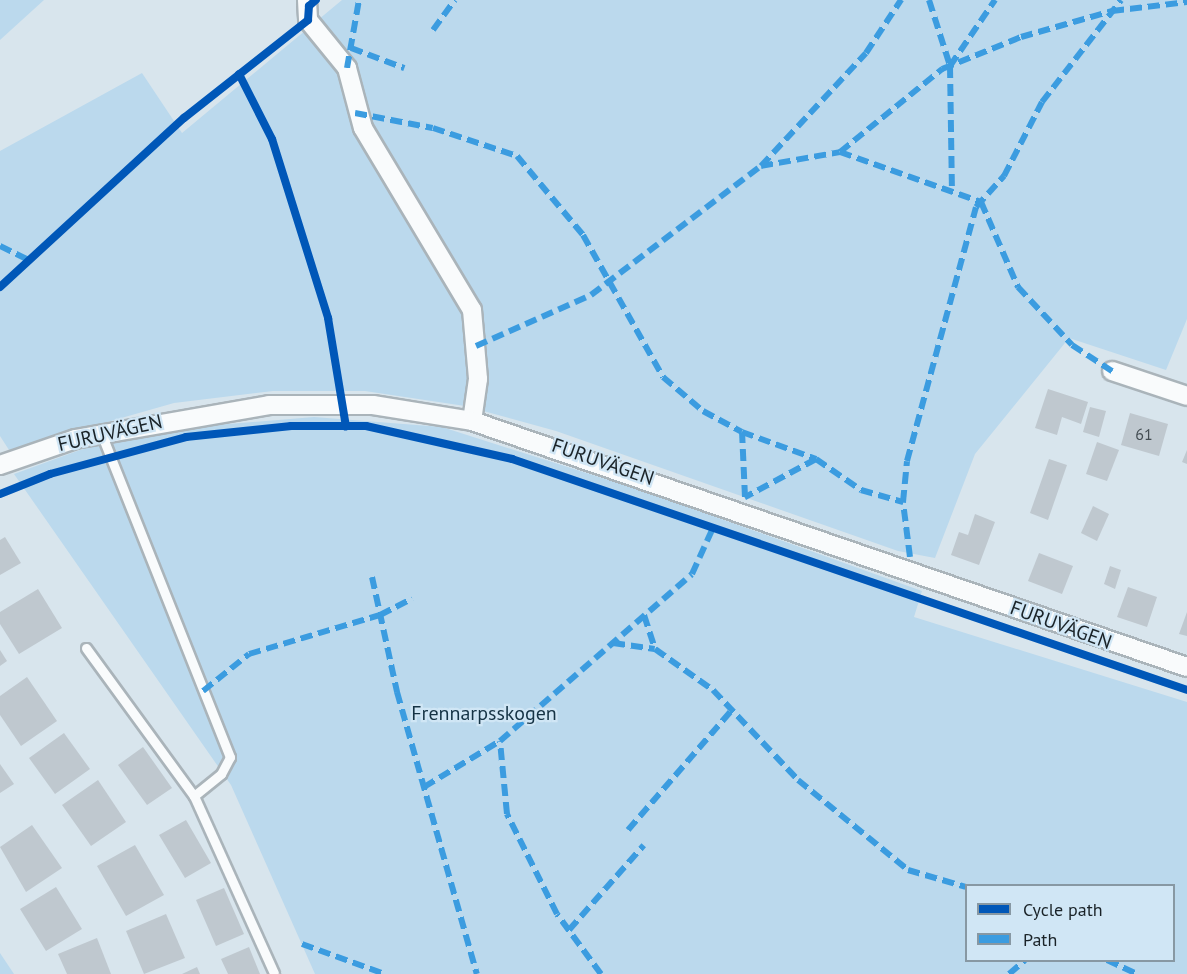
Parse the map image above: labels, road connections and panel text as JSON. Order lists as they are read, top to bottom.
{
  "streets": {
    "street": ["FURUVÄGEN"]
  },
  "parks": ["Frennarpsskogen"],
  "house_numbers": ["61"],
  "legend": ["Cycle path", "Path"]
}
